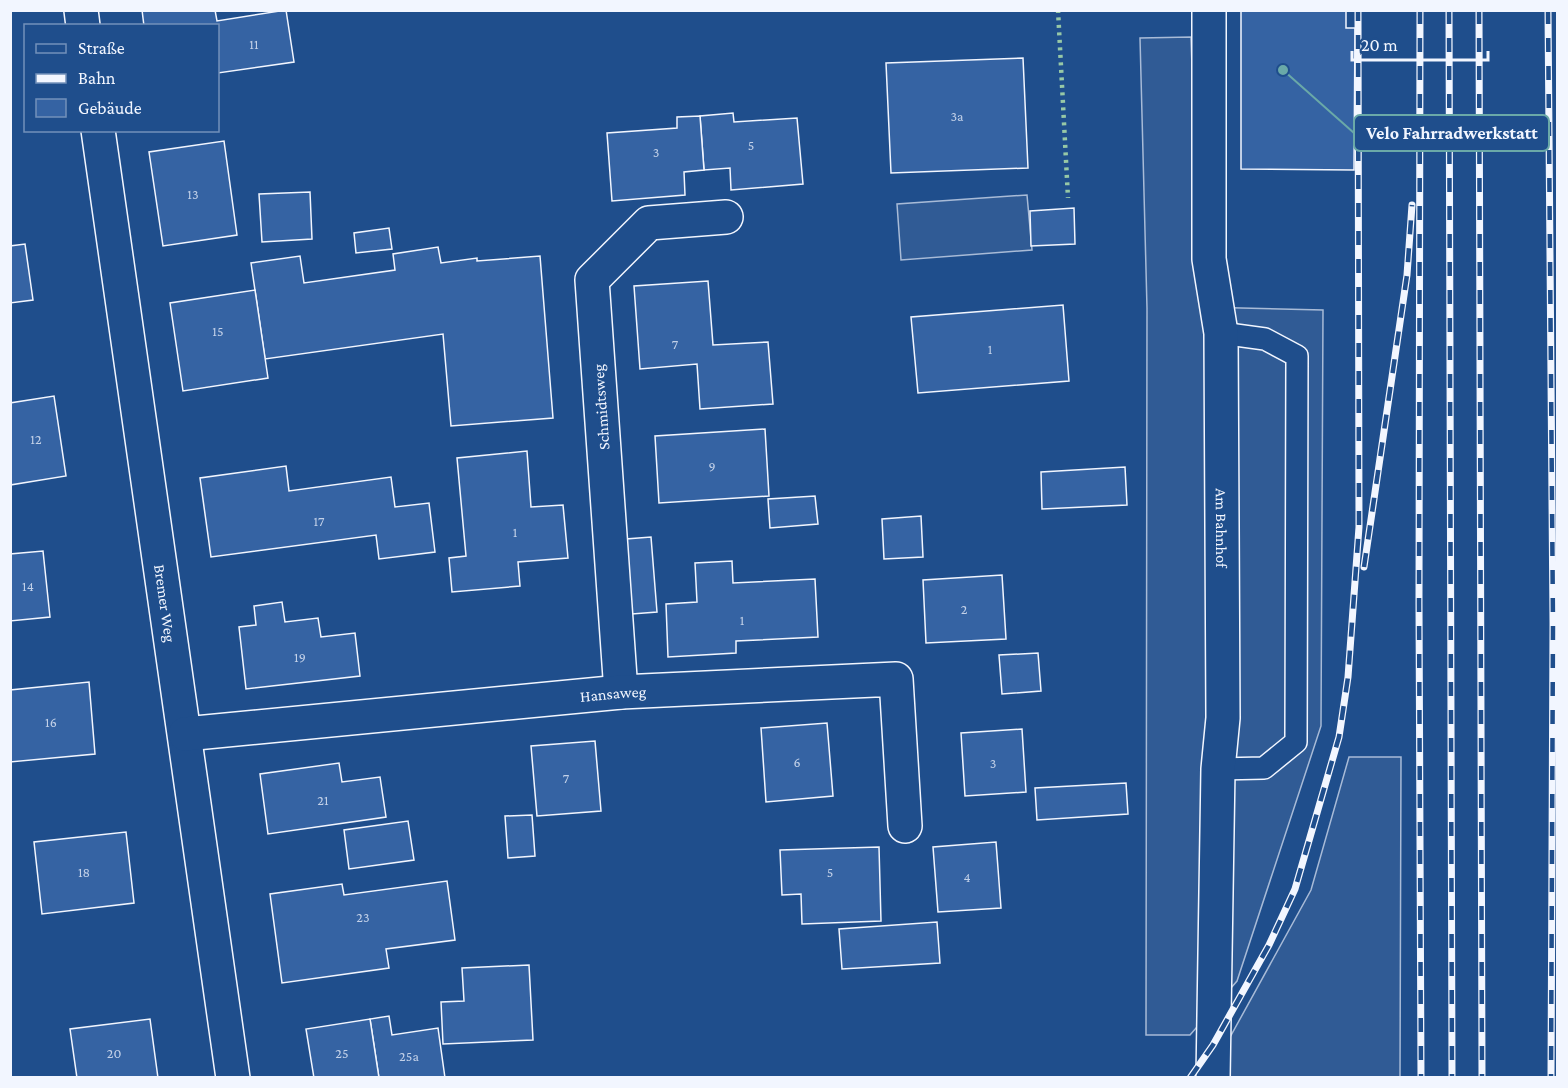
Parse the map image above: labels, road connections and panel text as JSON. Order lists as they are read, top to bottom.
{
  "streets": {
    "street": [
      "Schmidtsweg",
      "Am Bahnhof",
      "Bremer Weg",
      "Hansaweg"
    ]
  },
  "crossings": [
    ["Schmidtsweg", "Hansaweg"],
    ["Bremer Weg", "Hansaweg"]
  ],
  "places": ["Velo Fahrradwerkstatt"],
  "house_numbers": [
    "11",
    "3a",
    "5",
    "3",
    "13",
    "15",
    "7",
    "1",
    "12",
    "9",
    "17",
    "1",
    "14",
    "2",
    "1",
    "19",
    "16",
    "6",
    "3",
    "7",
    "21",
    "18",
    "5",
    "4",
    "23",
    "20",
    "25",
    "25a"
  ],
  "legend": ["Straße", "Bahn", "Gebäude"],
  "scale_bar": "20 m"
}
